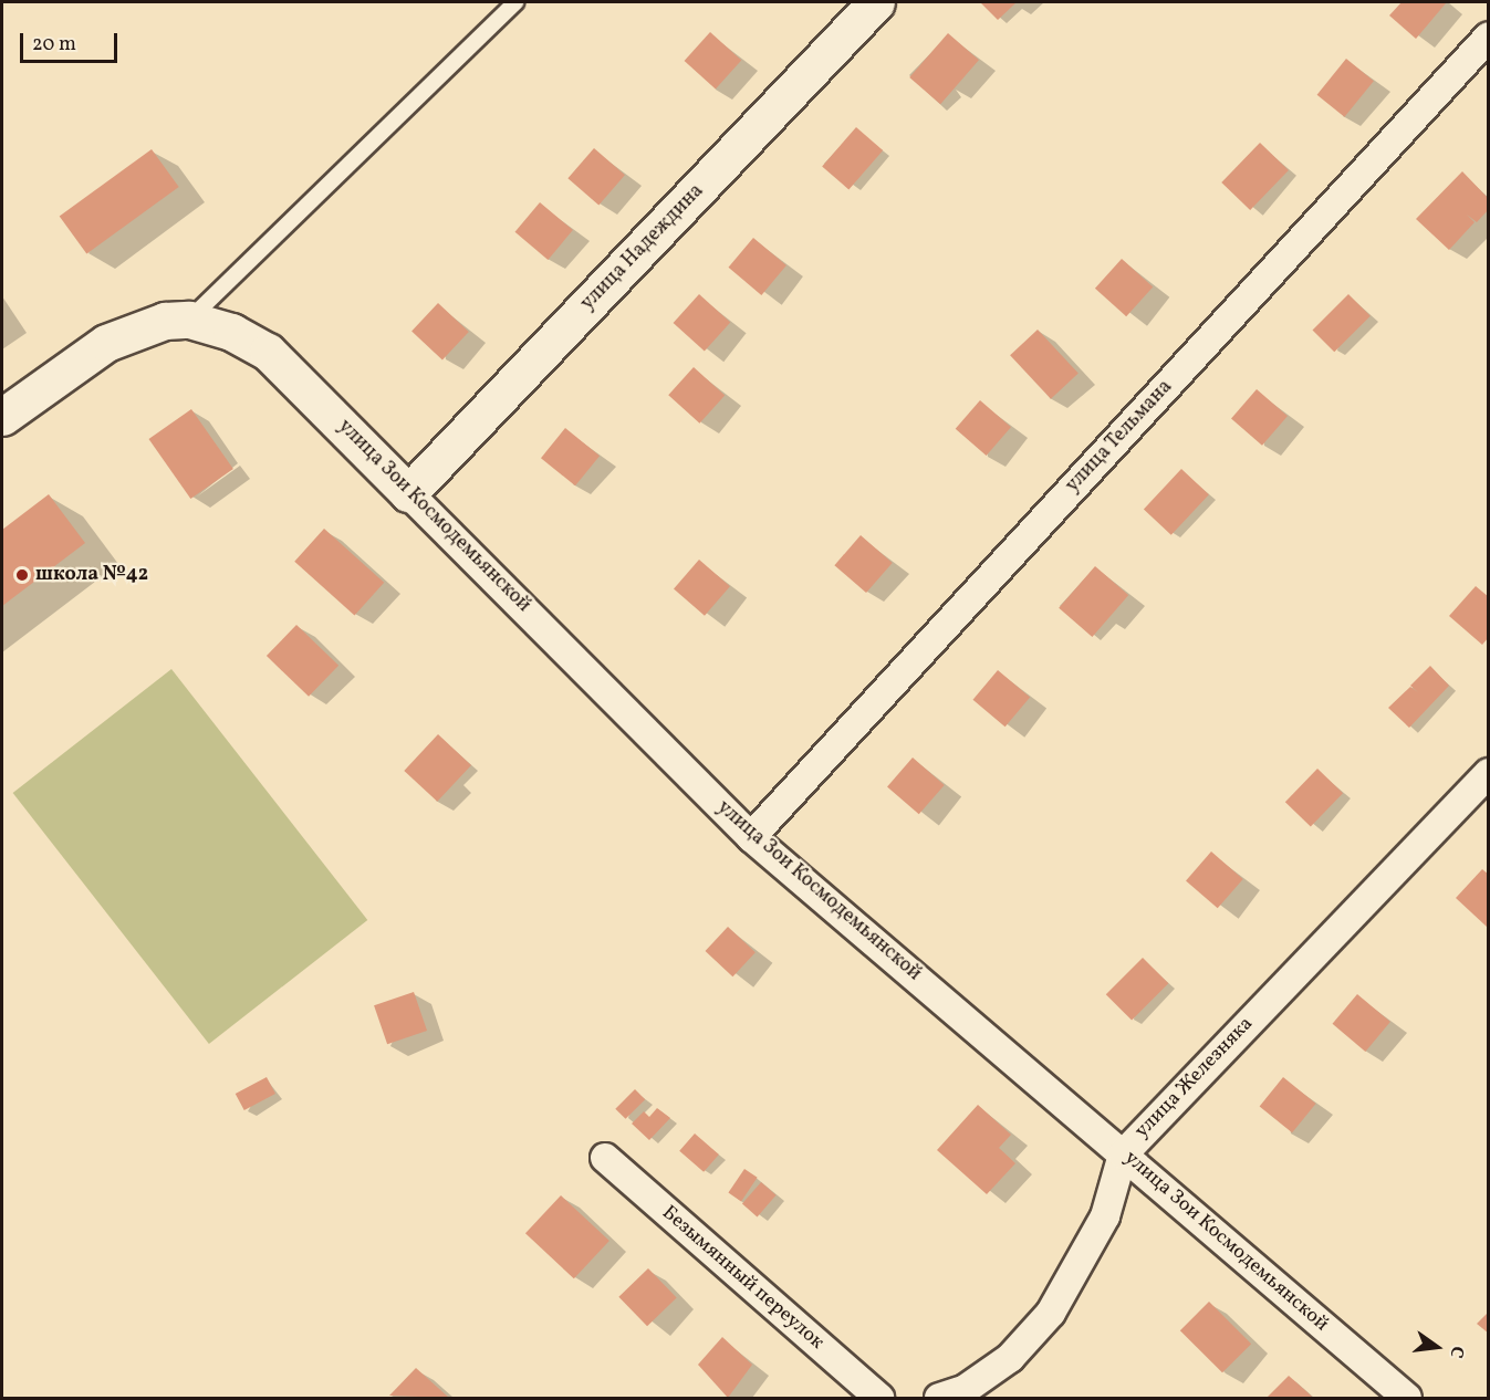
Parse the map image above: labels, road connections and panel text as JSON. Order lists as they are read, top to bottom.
{
  "streets": {
    "street": [
      "улица Надеждина",
      "улица Тельмана",
      "улица Зои Космодемьянской",
      "улица Железняка",
      "Безымянный переулок"
    ]
  },
  "crossings": [
    ["улица Надеждина", "улица Зои Космодемьянской"],
    ["улица Тельмана", "улица Зои Космодемьянской"],
    ["улица Зои Космодемьянской", "улица Железняка"]
  ],
  "places": ["школа №42"],
  "scale_bar": "20 m",
  "north": "right"
}
